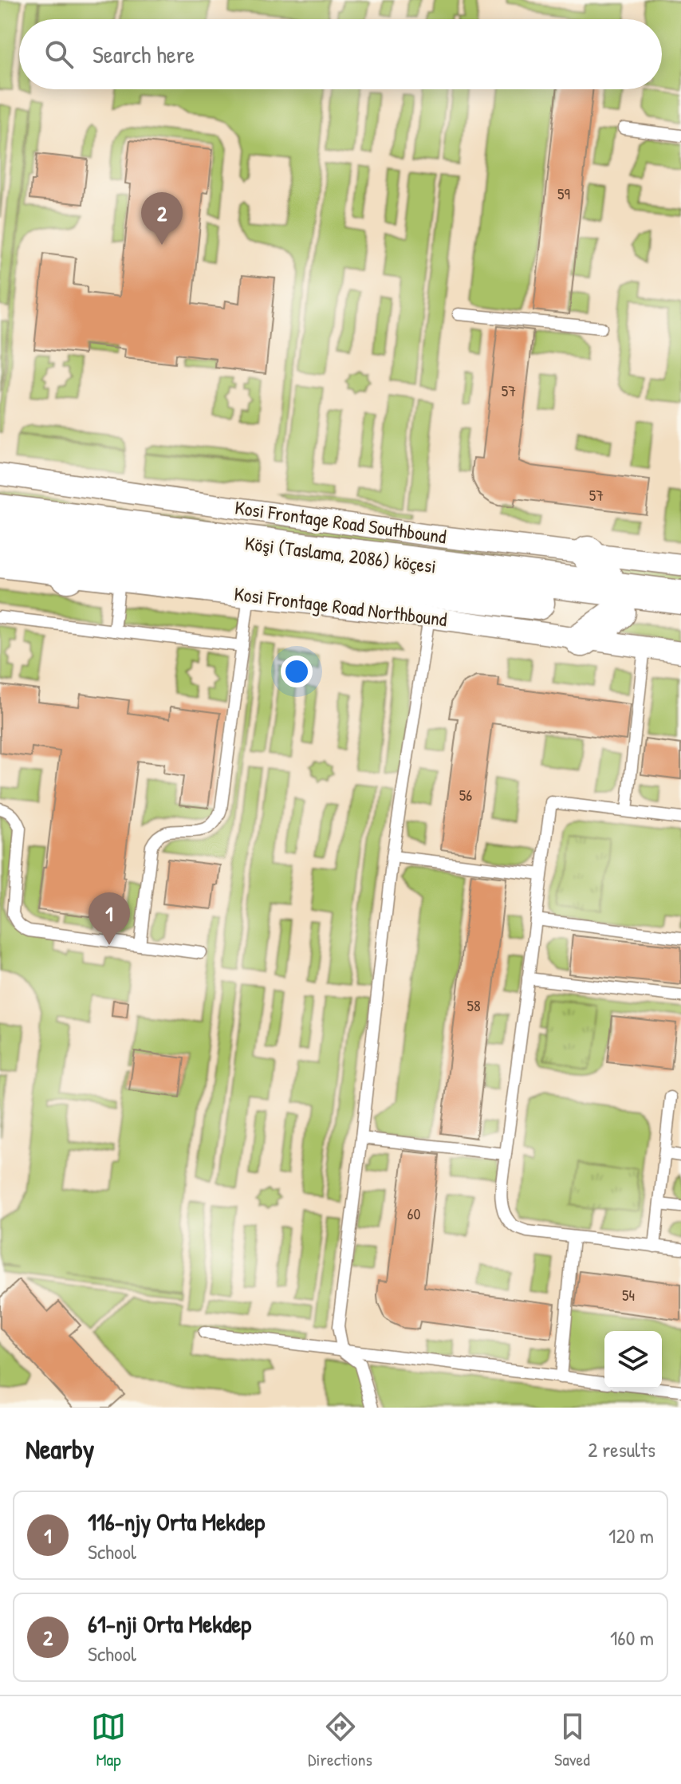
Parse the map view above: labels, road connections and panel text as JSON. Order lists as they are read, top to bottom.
{
  "streets": {
    "main road": ["Köşi (Taslama, 2086) köçesi"],
    "street": ["Kosi Frontage Road Southbound", "Kosi Frontage Road Northbound"]
  },
  "house_numbers": [
    "59",
    "57",
    "57",
    "56",
    "58",
    "60",
    "54"
  ],
  "page": {
    "search": "Search here",
    "pins": ["2", "1"],
    "heading": ["Nearby", "2 results"],
    "list": [
      {
        "mark": "1",
        "name": "116-njy Orta Mekdep",
        "note": "School",
        "value": "120 m"
      },
      {
        "mark": "2",
        "name": "61-nji Orta Mekdep",
        "note": "School",
        "value": "160 m"
      }
    ],
    "nav": ["Map", "Directions", "Saved"]
  }
}
